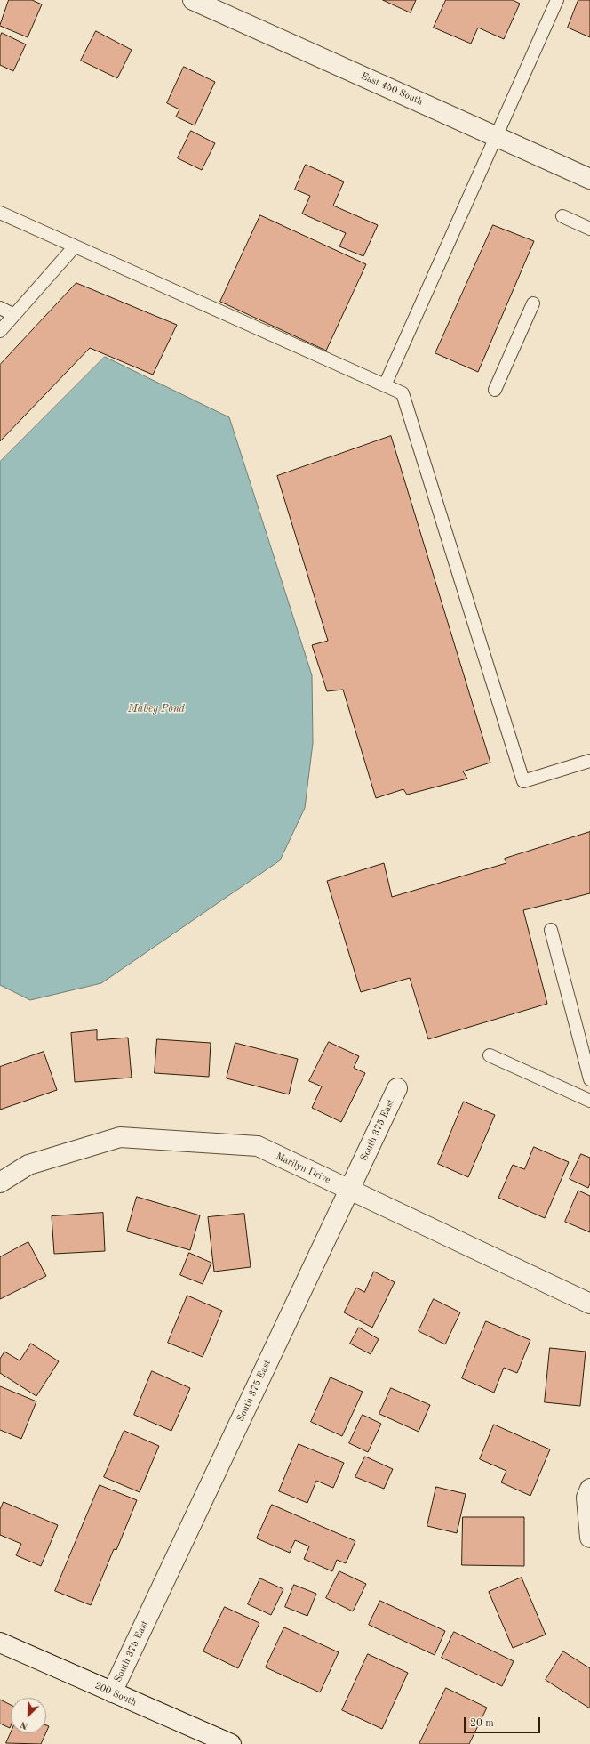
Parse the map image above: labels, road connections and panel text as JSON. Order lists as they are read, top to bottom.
{
  "streets": {
    "street": [
      "East 450 South",
      "South 375 East",
      "Marilyn Drive",
      "200 South"
    ]
  },
  "crossings": [
    ["South 375 East", "Marilyn Drive"],
    ["South 375 East", "200 South"]
  ],
  "water": ["Mabey Pond"],
  "scale_bar": "20 m",
  "north": "bottom left"
}
